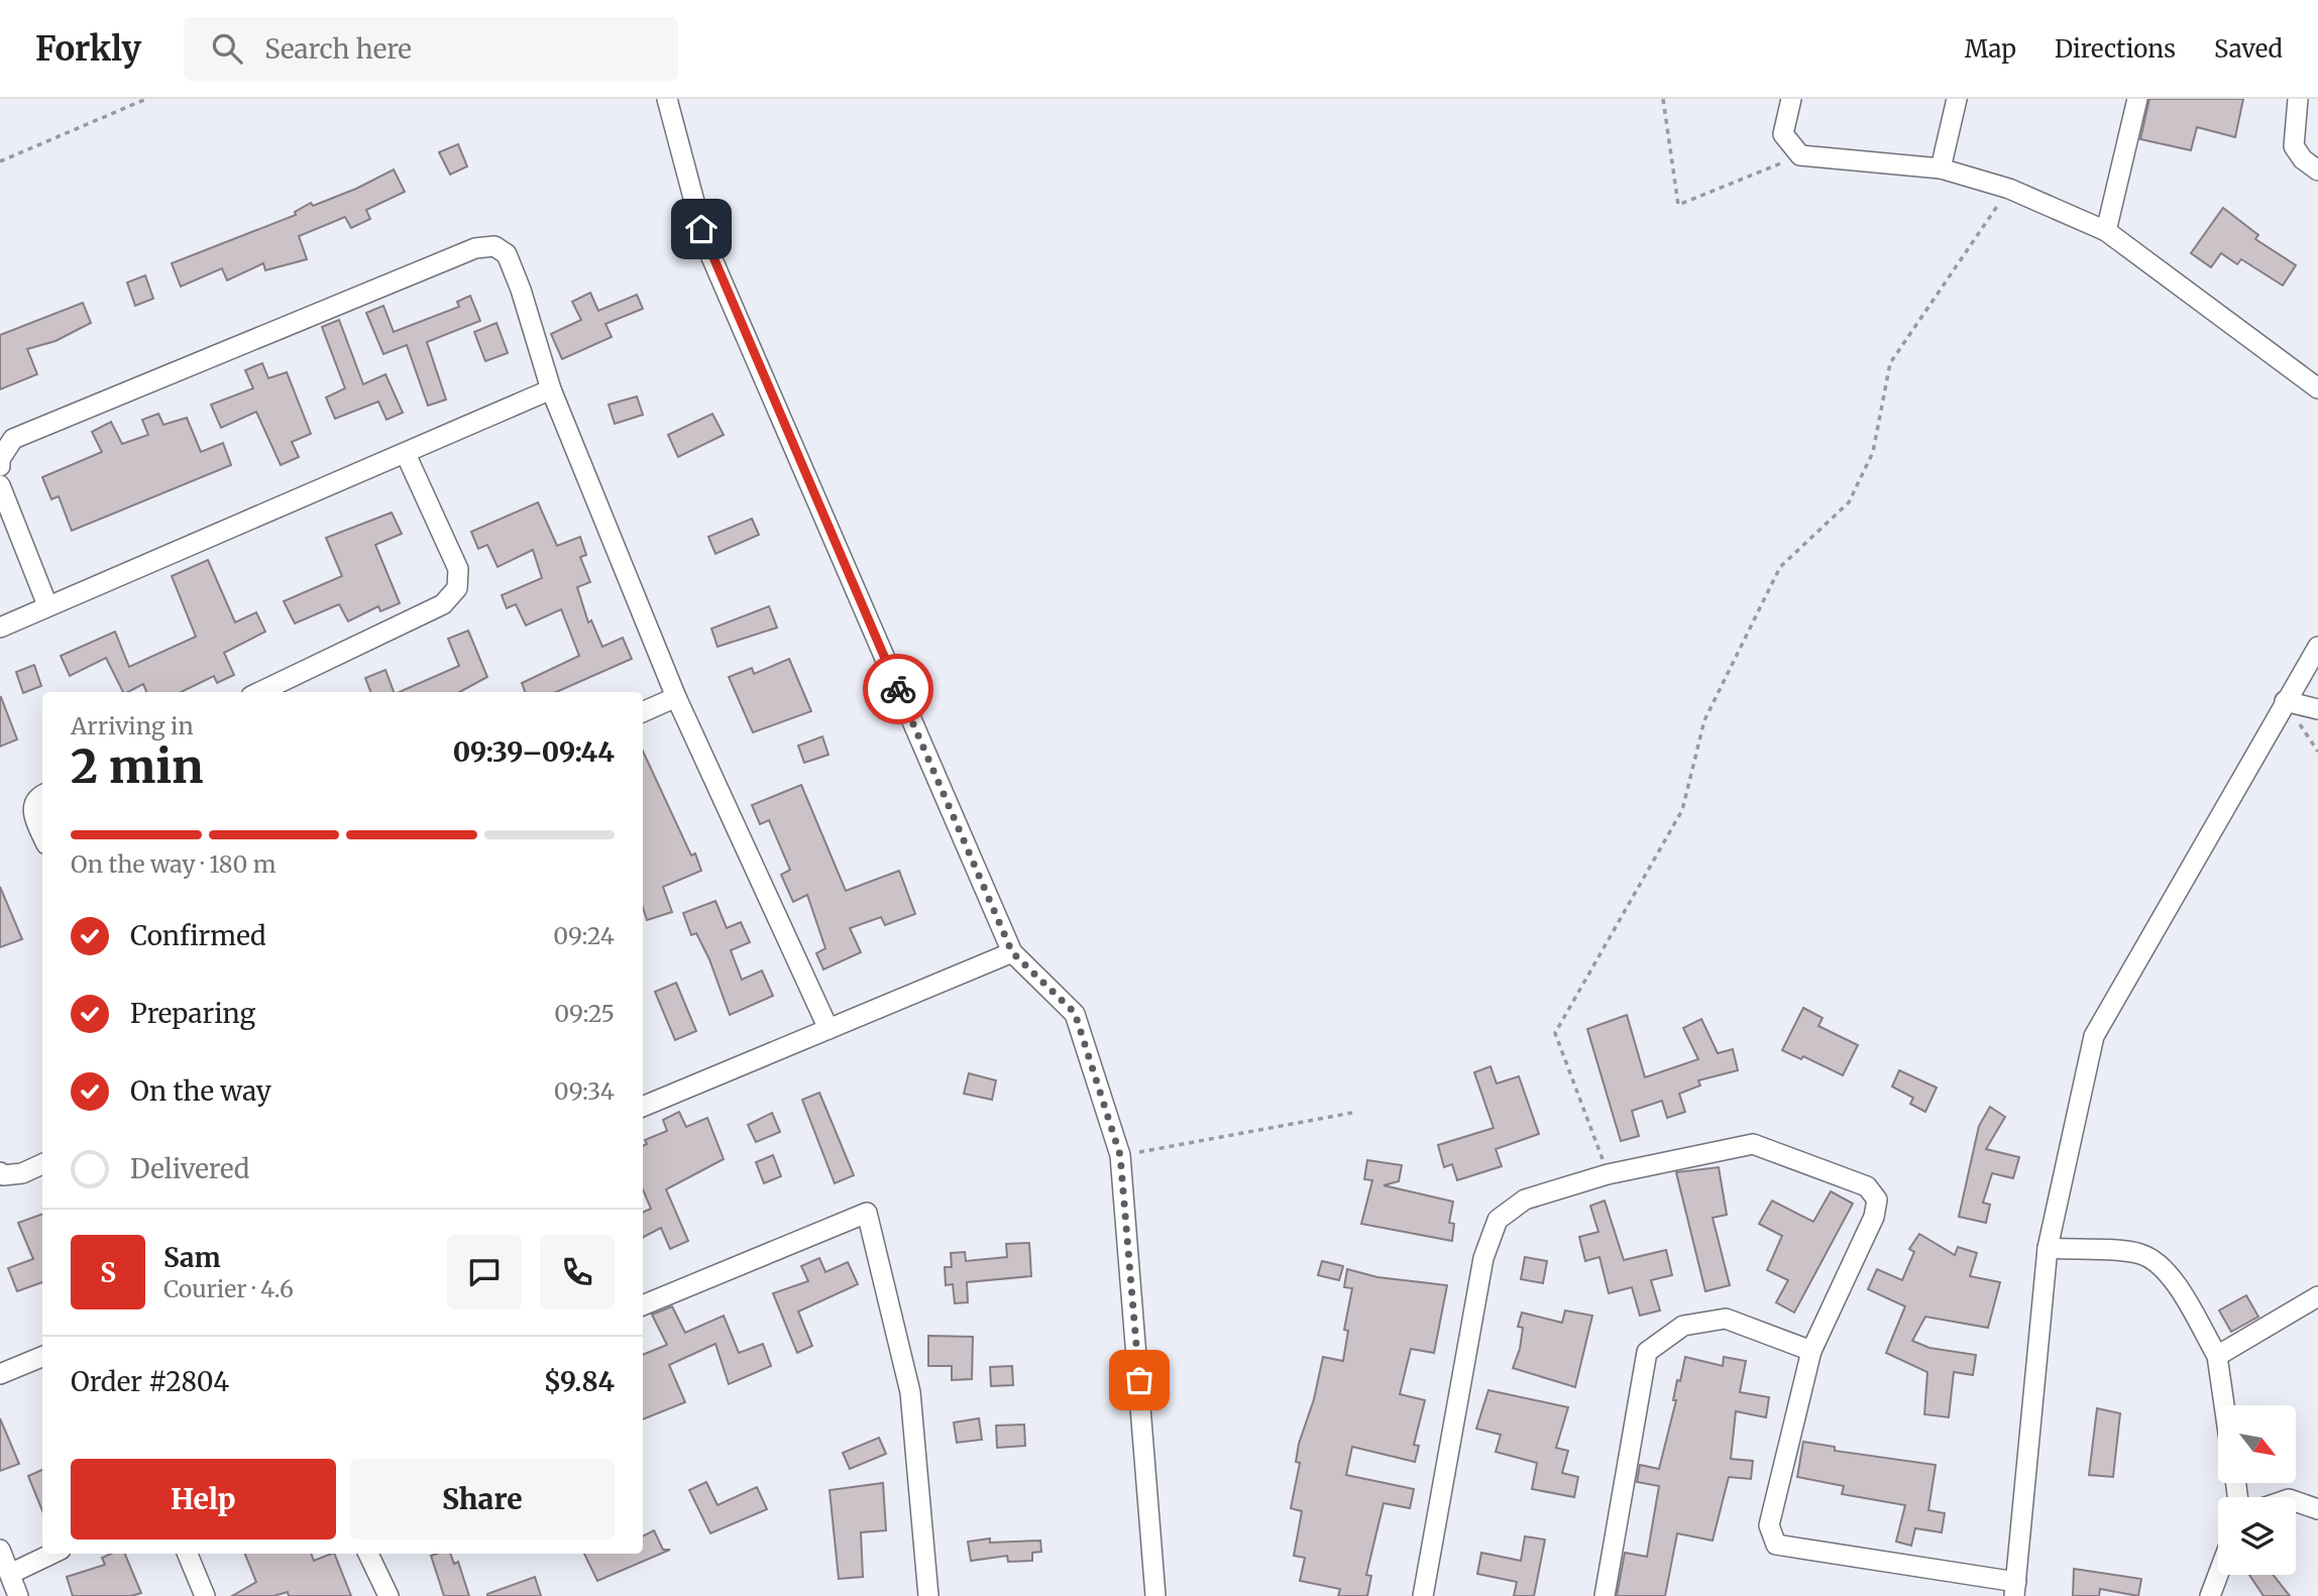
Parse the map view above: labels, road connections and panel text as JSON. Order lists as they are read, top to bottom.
{
  "north": "bottom right",
  "page": {
    "header": "Forkly",
    "search": "Search here",
    "nav": ["Map", "Directions", "Saved"],
    "heading": ["2 min", "Arriving in", "09:39–09:44"],
    "panel": [
      "Sam",
      "Courier · 4.6",
      "Order #2804",
      "$9.84"
    ],
    "bar": "On the way · 180 m",
    "list": [
      ["Confirmed", "09:24"],
      ["Preparing", "09:25"],
      ["On the way", "09:34"],
      "Delivered"
    ],
    "round": "S",
    "buttons": ["Help", "Share"]
  }
}
